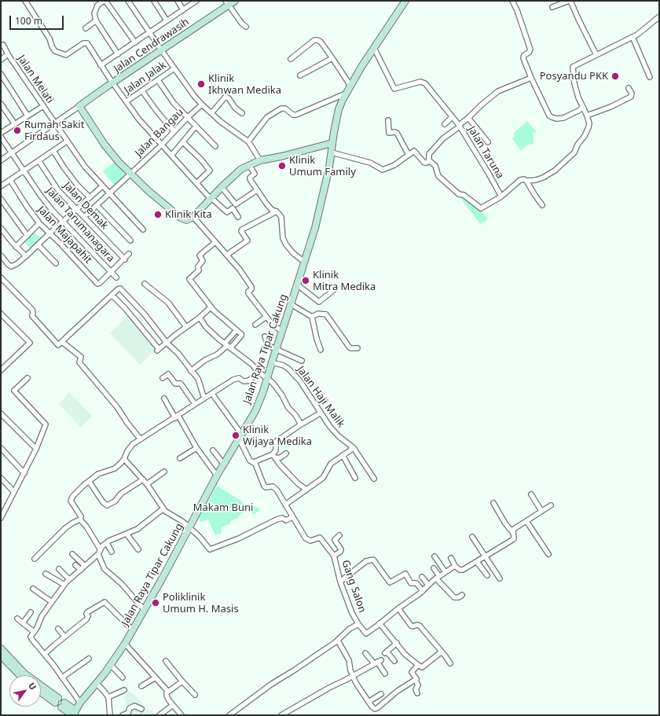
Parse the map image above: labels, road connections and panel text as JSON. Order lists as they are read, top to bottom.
{
  "streets": {
    "street": [
      "Jalan Cendrawasih",
      "Jalan Jalak",
      "Jalan Melati",
      "Jalan Bangau",
      "Jalan Taruna",
      "Jalan Demak",
      "Jalan Tarumanagara",
      "Jalan Majapahit",
      "Jalan Raya Tipar Cakung",
      "Jalan Haji Malik",
      "Gang Salon"
    ]
  },
  "crossings": [
    ["Jalan Melati", "Jalan Bangau"],
    ["Jalan Bangau", "Jalan Demak"],
    ["Jalan Taruna", "Jalan Raya Tipar Cakung"],
    ["Jalan Tarumanagara", "Jalan Majapahit"],
    ["Jalan Raya Tipar Cakung", "Jalan Haji Malik"],
    ["Jalan Raya Tipar Cakung", "Gang Salon"]
  ],
  "parks": ["Makam Buni"],
  "places": [
    "Posyandu PKK",
    "Klinik Ikhwan Medika",
    "Rumah Sakit Firdaus",
    "Klinik Umum Family",
    "Klinik Kita",
    "Klinik Mitra Medika",
    "Klinik Wijaya Medika",
    "Poliklinik Umum H. Masis"
  ],
  "scale_bar": "100 m",
  "north": "top right"
}
